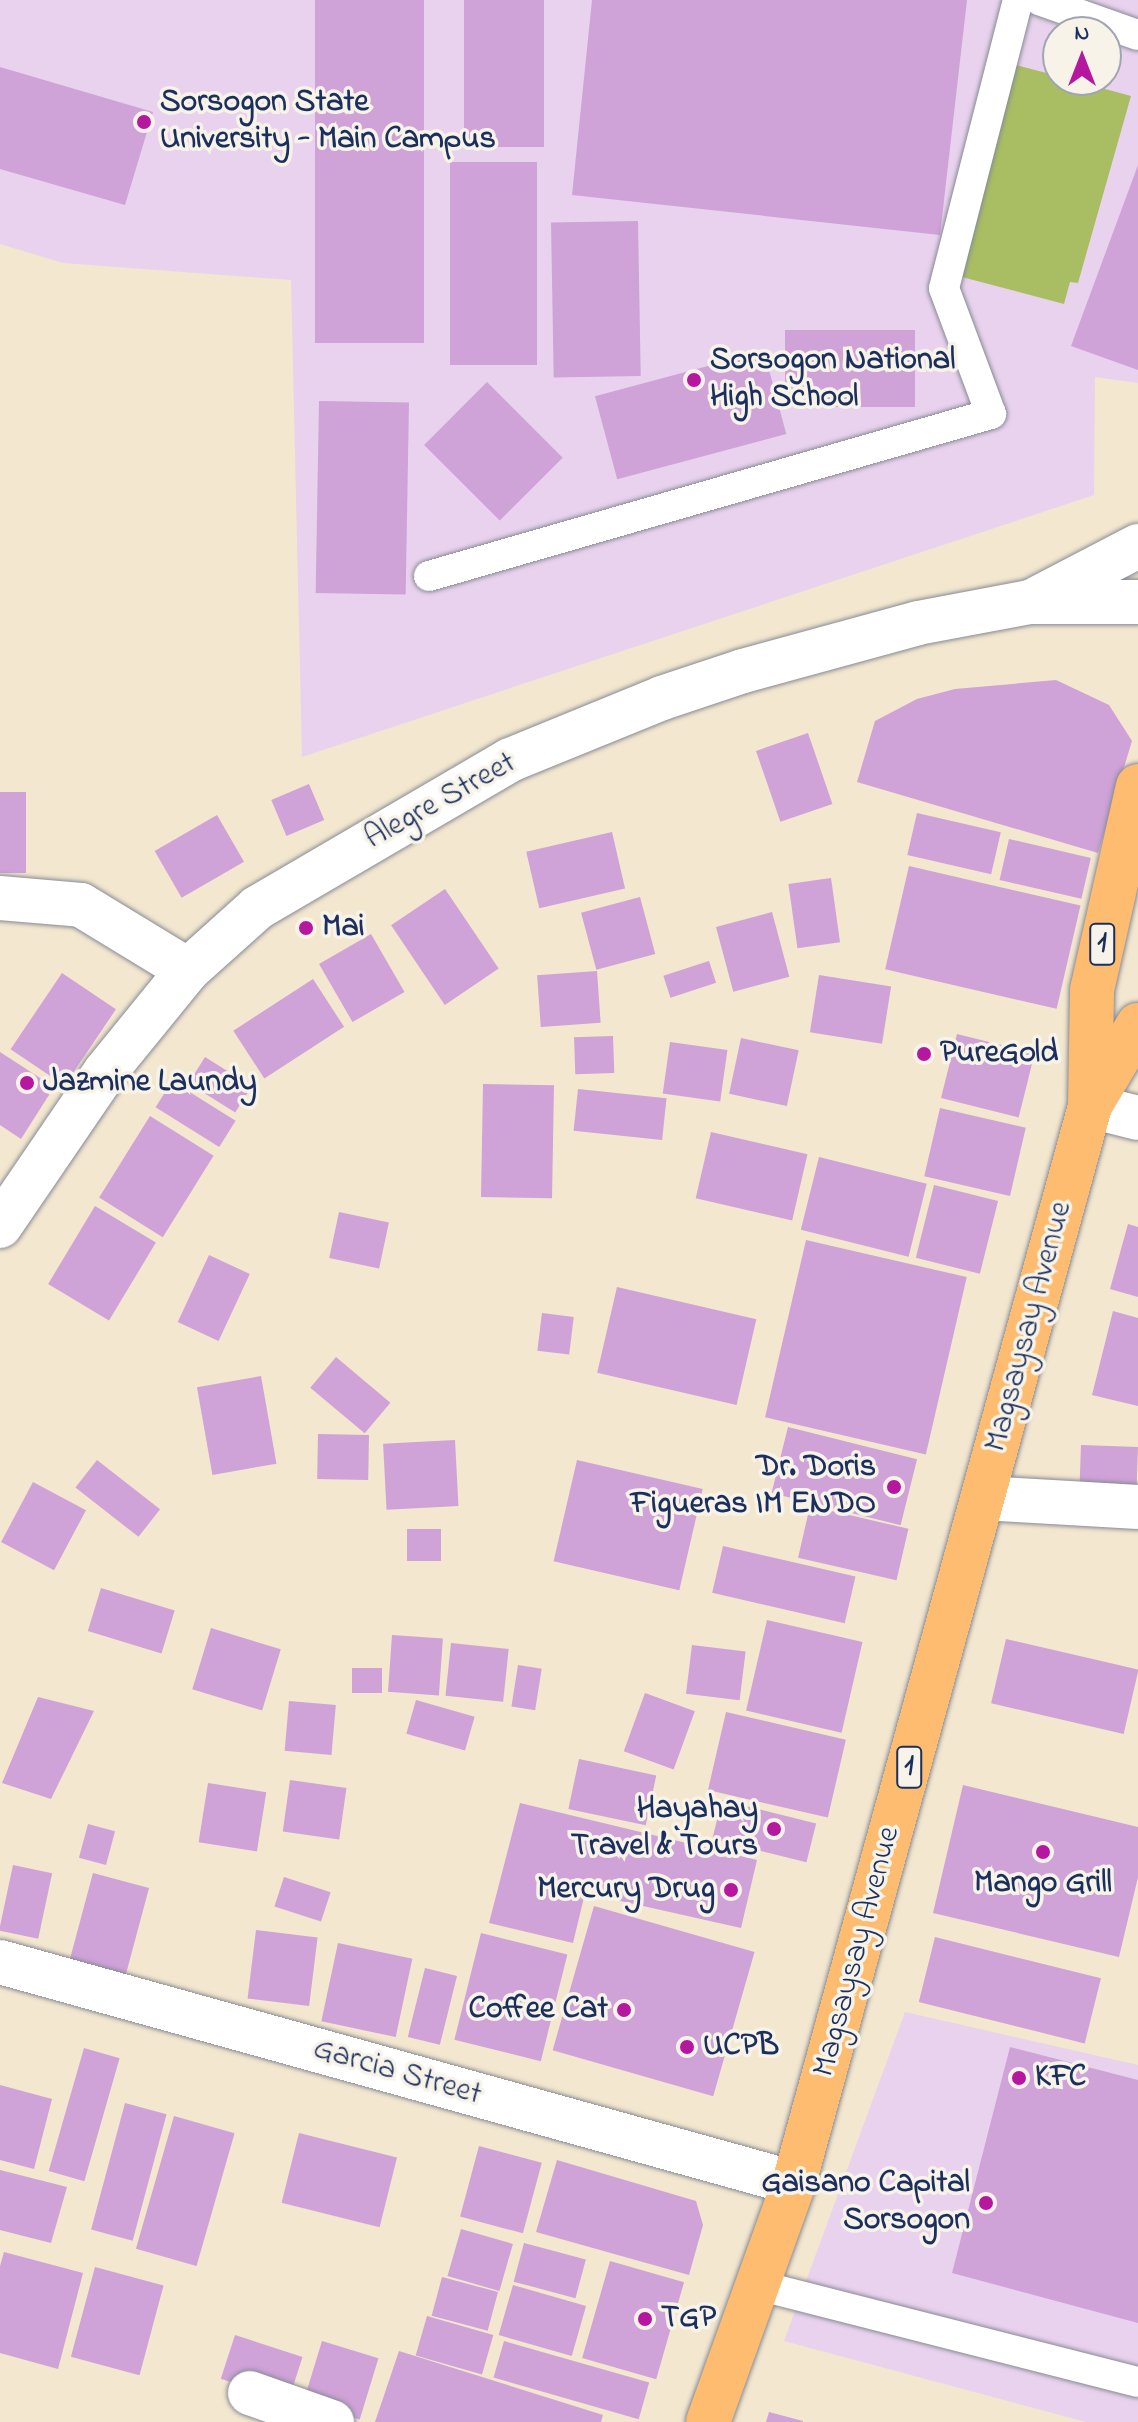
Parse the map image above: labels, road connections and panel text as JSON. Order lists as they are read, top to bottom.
{
  "streets": {
    "main road": ["1", "Magsaysay Avenue"],
    "street": ["Alegre Street", "Garcia Street"]
  },
  "crossings": [
    ["Magsaysay Avenue", "Garcia Street"]
  ],
  "places": [
    "Sorsogon State University - Main Campus",
    "Sorsogon National High School",
    "Mai",
    "PureGold",
    "Jazmine Laundy",
    "Dr. Doris Figueras IM ENDO",
    "Hayahay Travel & Tours",
    "Mango Grill",
    "Mercury Drug",
    "Coffee Cat",
    "UCPB",
    "KFC",
    "Gaisano Capital Sorsogon",
    "TGP"
  ],
  "north": "top"
}
